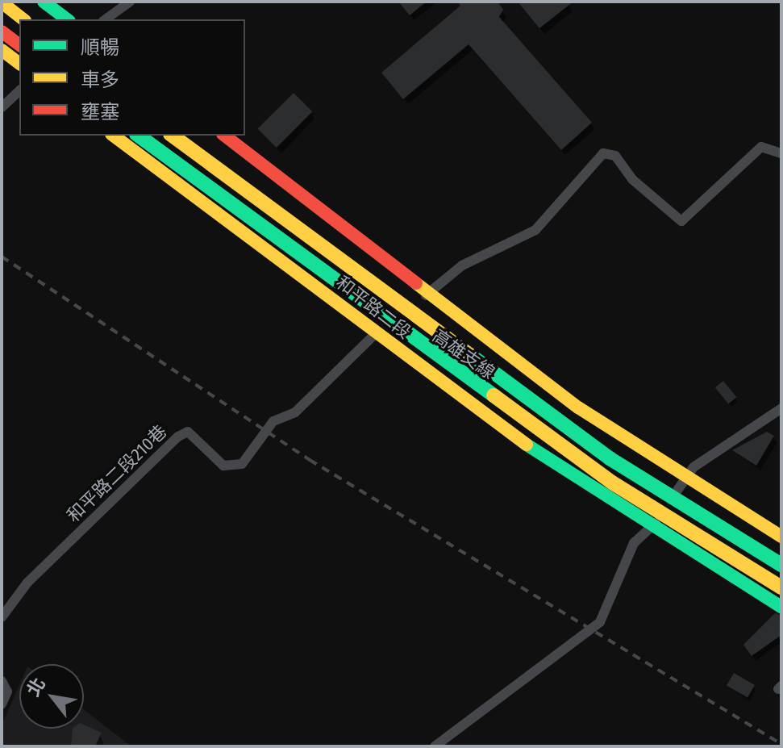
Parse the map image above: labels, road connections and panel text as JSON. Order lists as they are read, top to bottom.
{
  "streets": {
    "main road": ["和平路二段", "高雄支線"],
    "street": ["和平路二段210巷"]
  },
  "crossings": [
    ["和平路二段", "和平路二段210巷"]
  ],
  "legend": ["順暢", "車多", "壅塞"],
  "north": "top left"
}
